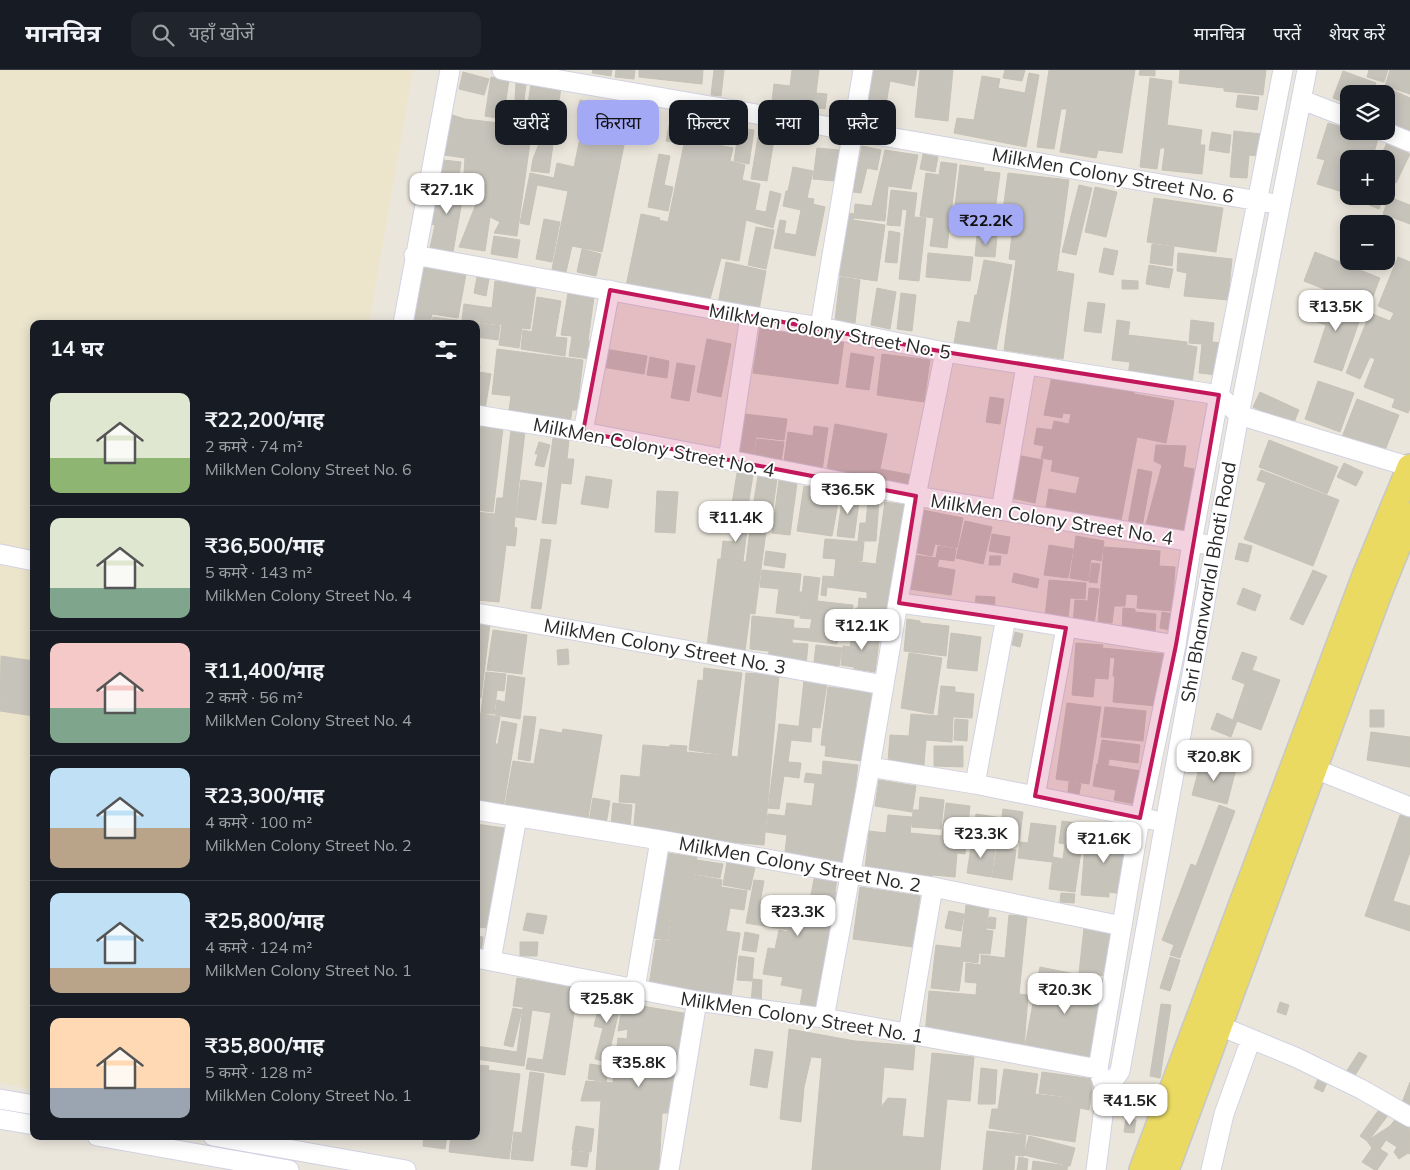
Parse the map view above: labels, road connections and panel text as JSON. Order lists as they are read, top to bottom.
{
  "streets": {
    "street": [
      "MilkMen Colony Street No. 6",
      "MilkMen Colony Street No. 5",
      "MilkMen Colony Street No. 4",
      "Shri Bhanwarlal Bhati Road",
      "MilkMen Colony Street No. 3",
      "MilkMen Colony Street No. 2",
      "MilkMen Colony Street No. 1"
    ]
  },
  "crossings": [
    ["MilkMen Colony Street No. 6", "Shri Bhanwarlal Bhati Road"],
    ["MilkMen Colony Street No. 5", "Shri Bhanwarlal Bhati Road"],
    ["MilkMen Colony Street No. 4", "Shri Bhanwarlal Bhati Road"],
    ["Shri Bhanwarlal Bhati Road", "MilkMen Colony Street No. 2"],
    ["Shri Bhanwarlal Bhati Road", "MilkMen Colony Street No. 1"]
  ],
  "page": {
    "header": "मानचित्र",
    "search": "यहाँ खोजें",
    "nav": ["मानचित्र", "परतें", "शेयर करें"],
    "map_buttons": ["+", "−"],
    "chip": [
      "खरीदें",
      "किराया",
      "फ़िल्टर",
      "नया",
      "फ़्लैट"
    ],
    "price": [
      "₹27.1K",
      "₹22.2K",
      "₹13.5K",
      "₹36.5K",
      "₹11.4K",
      "₹12.1K",
      "₹20.8K",
      "₹23.3K",
      "₹21.6K",
      "₹23.3K",
      "₹20.3K",
      "₹25.8K",
      "₹35.8K",
      "₹41.5K"
    ],
    "heading": "14 घर",
    "list": [
      {
        "name": "₹22,200/माह",
        "note": "2 कमरे · 74 m² · MilkMen Colony Street No. 6"
      },
      {
        "name": "₹36,500/माह",
        "note": "5 कमरे · 143 m² · MilkMen Colony Street No. 4"
      },
      {
        "name": "₹11,400/माह",
        "note": "2 कमरे · 56 m² · MilkMen Colony Street No. 4"
      },
      {
        "name": "₹23,300/माह",
        "note": "4 कमरे · 100 m² · MilkMen Colony Street No. 2"
      },
      {
        "name": "₹25,800/माह",
        "note": "4 कमरे · 124 m² · MilkMen Colony Street No. 1"
      },
      {
        "name": "₹35,800/माह",
        "note": "5 कमरे · 128 m² · MilkMen Colony Street No. 1"
      }
    ]
  }
}
